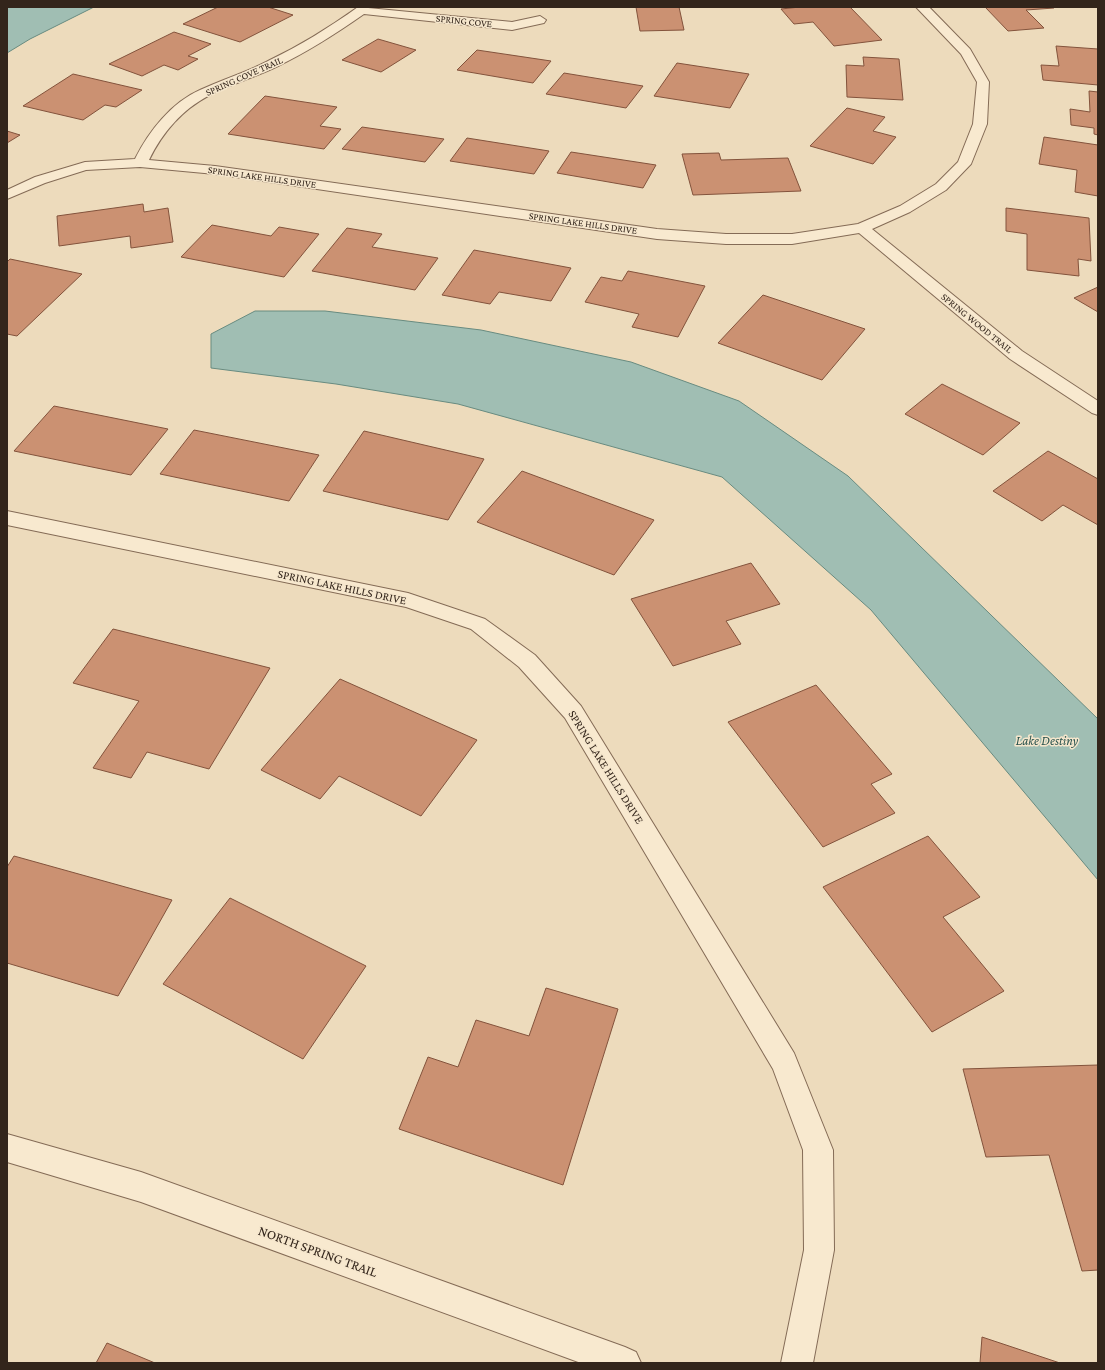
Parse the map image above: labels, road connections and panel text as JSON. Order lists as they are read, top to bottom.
{
  "streets": {
    "street": [
      "SPRING COVE",
      "SPRING COVE TRAIL",
      "SPRING LAKE HILLS DRIVE",
      "SPRING WOOD TRAIL",
      "NORTH SPRING TRAIL"
    ]
  },
  "crossings": [
    ["SPRING COVE", "SPRING COVE TRAIL"],
    ["SPRING COVE TRAIL", "SPRING LAKE HILLS DRIVE"],
    ["SPRING LAKE HILLS DRIVE", "SPRING WOOD TRAIL"]
  ],
  "water": ["Lake Destiny"]
}
